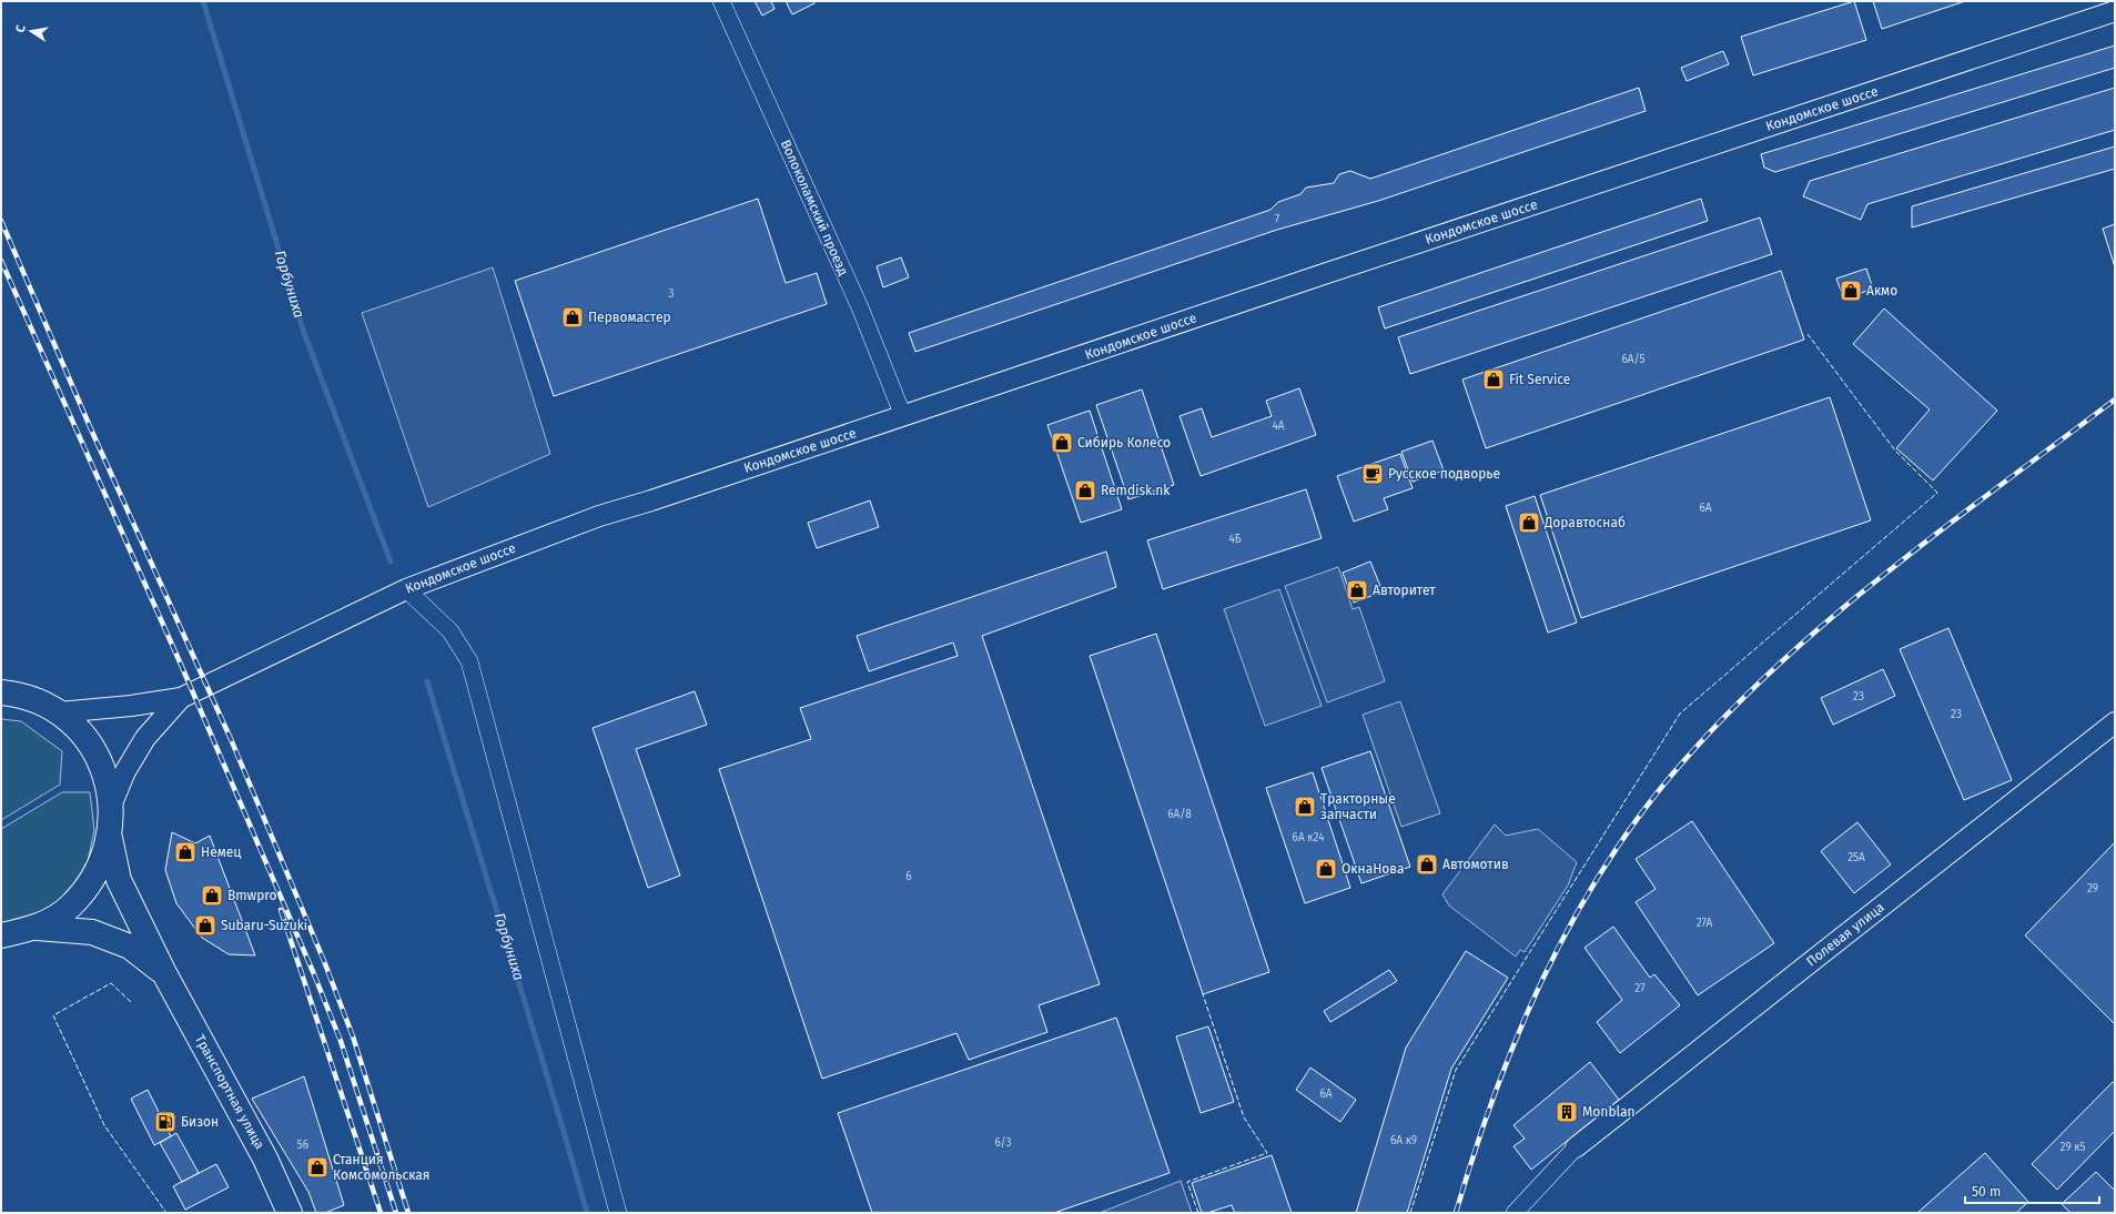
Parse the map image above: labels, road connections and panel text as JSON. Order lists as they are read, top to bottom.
{
  "streets": {
    "main road": ["Транспортная улица"],
    "street": ["Кондомское шоссе", "Волоколамский проезд", "Полевая улица"]
  },
  "crossings": [
    ["Кондомское шоссе", "Волоколамский проезд"]
  ],
  "water": ["Горбуниха"],
  "places": {
    "shop": [
      "Акмо",
      "Первомастер",
      "Fit Service",
      "Сибирь Колесо",
      "Remdisk.nk",
      "Доравтоснаб",
      "Авторитет",
      "Тракторные запчасти",
      "Немец",
      "Автомотив",
      "ОкнаНова",
      "Bmwpro",
      "Subaru-Suzuki",
      "Станция Комсомольская"
    ],
    "cafe": ["Русское подворье"],
    "building": ["Monblan"],
    "fuel station": ["Бизон"]
  },
  "house_numbers": [
    "7",
    "3",
    "6А/5",
    "4А",
    "6А",
    "4Б",
    "23",
    "23",
    "6А/8",
    "6А к24",
    "25А",
    "6",
    "29",
    "27А",
    "27",
    "6А",
    "6А к9",
    "6/3",
    "56",
    "29 к5"
  ],
  "scale_bar": "50 m",
  "north": "left"
}
